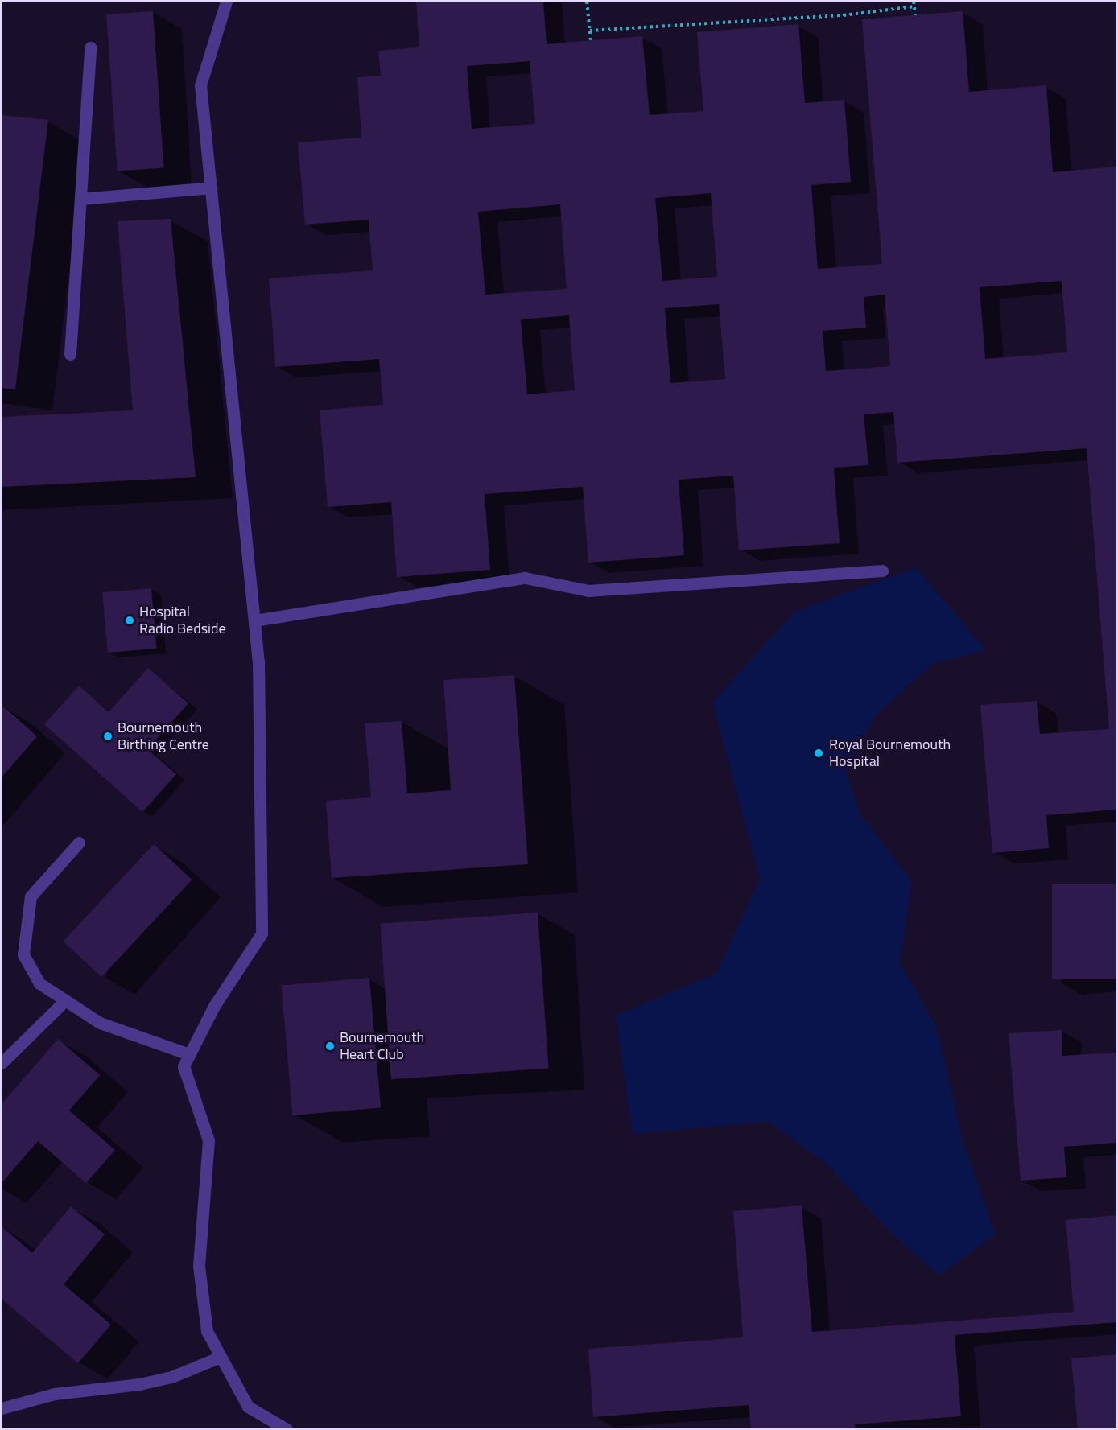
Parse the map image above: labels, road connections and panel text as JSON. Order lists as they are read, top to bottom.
{
  "places": [
    "Hospital Radio Bedside",
    "Bournemouth Birthing Centre",
    "Royal Bournemouth Hospital",
    "Bournemouth Heart Club"
  ]
}
